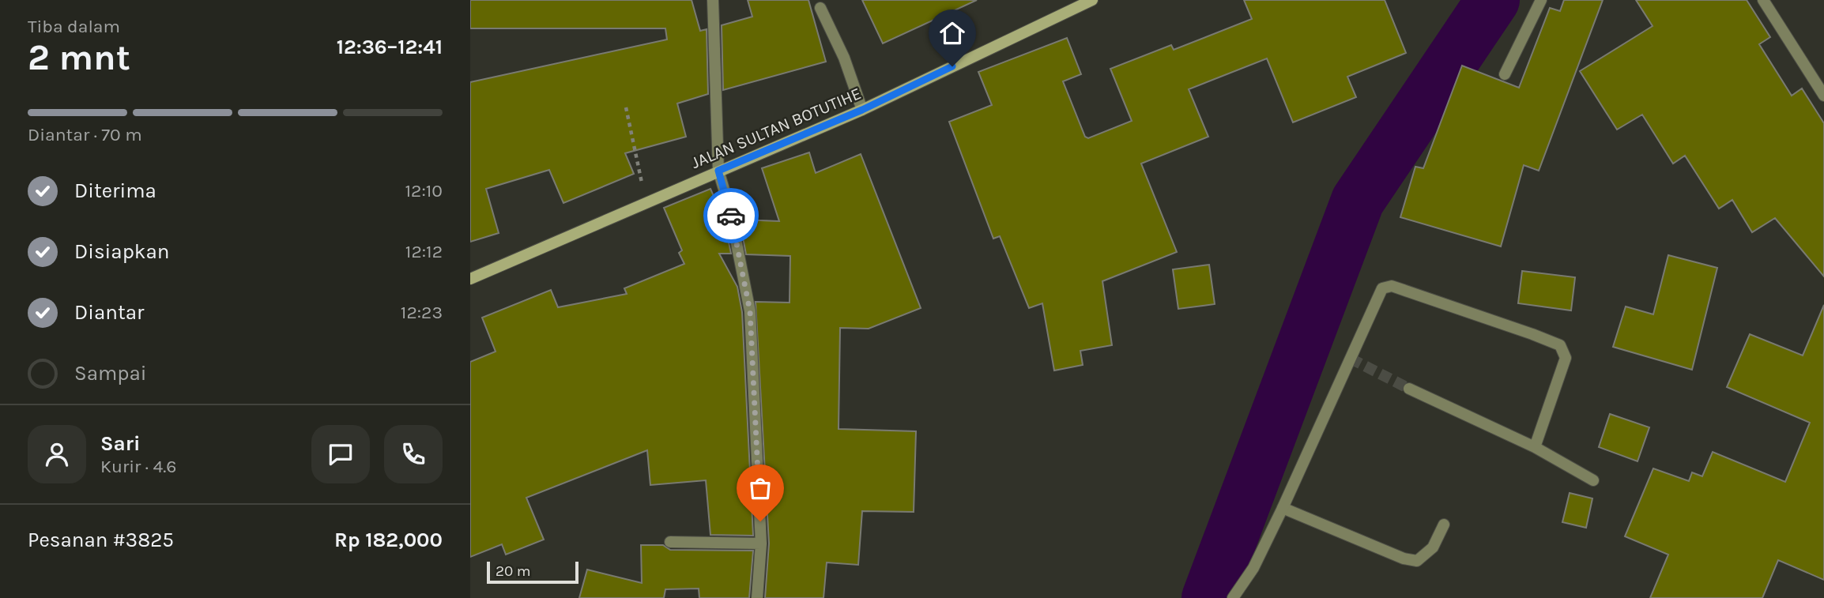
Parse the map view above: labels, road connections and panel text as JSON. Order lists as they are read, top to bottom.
{
  "streets": {
    "main road": ["JALAN SULTAN BOTUTIHE"]
  },
  "scale_bar": "20 m",
  "page": {
    "heading": ["2 mnt", "Tiba dalam", "12:36–12:41"],
    "panel": [
      "Sari",
      "Kurir · 4.6",
      "Pesanan #3825",
      "Rp 182,000"
    ],
    "bar": "Diantar · 70 m",
    "list": [
      ["Diterima", "12:10"],
      ["Disiapkan", "12:12"],
      ["Diantar", "12:23"],
      "Sampai"
    ],
    "scale": "20 m"
  }
}
